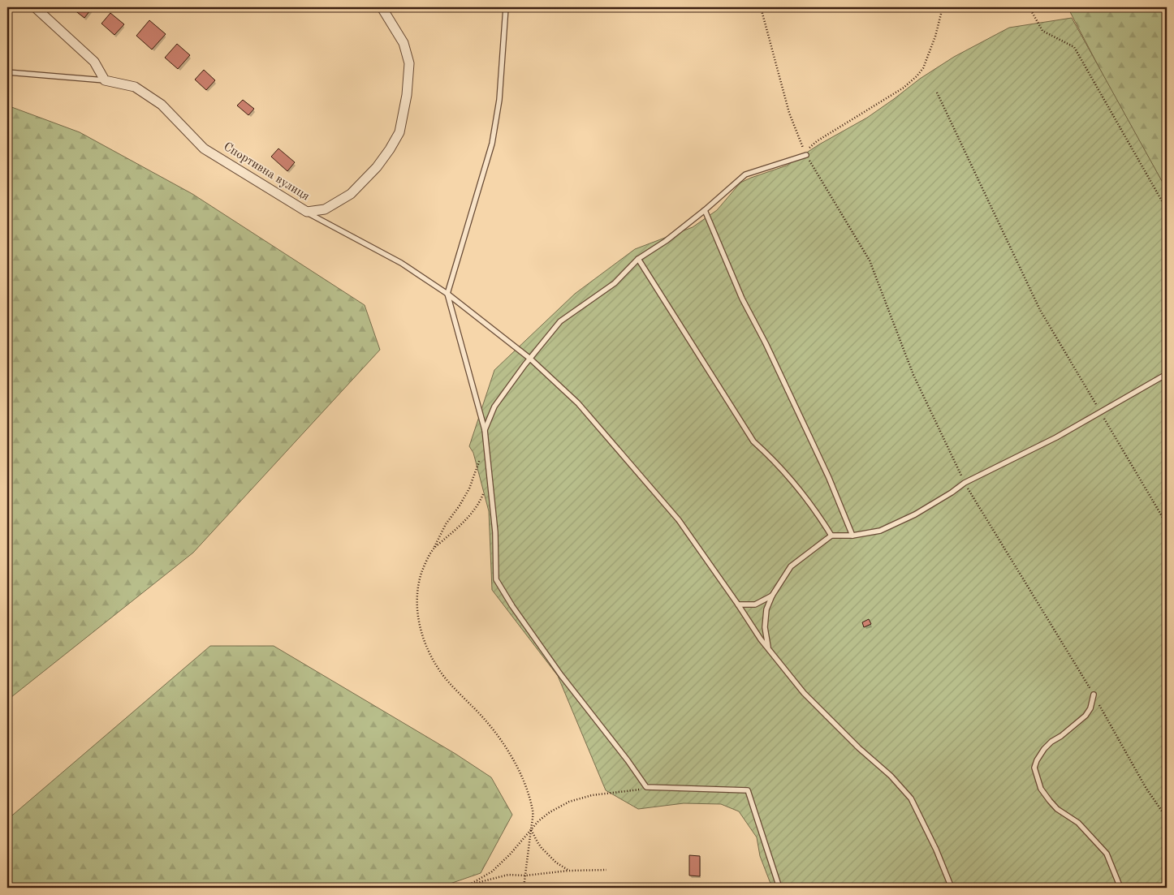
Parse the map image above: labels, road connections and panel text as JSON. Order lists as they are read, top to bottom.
{
  "streets": {
    "street": ["Спортивна вулиця"]
  }
}
